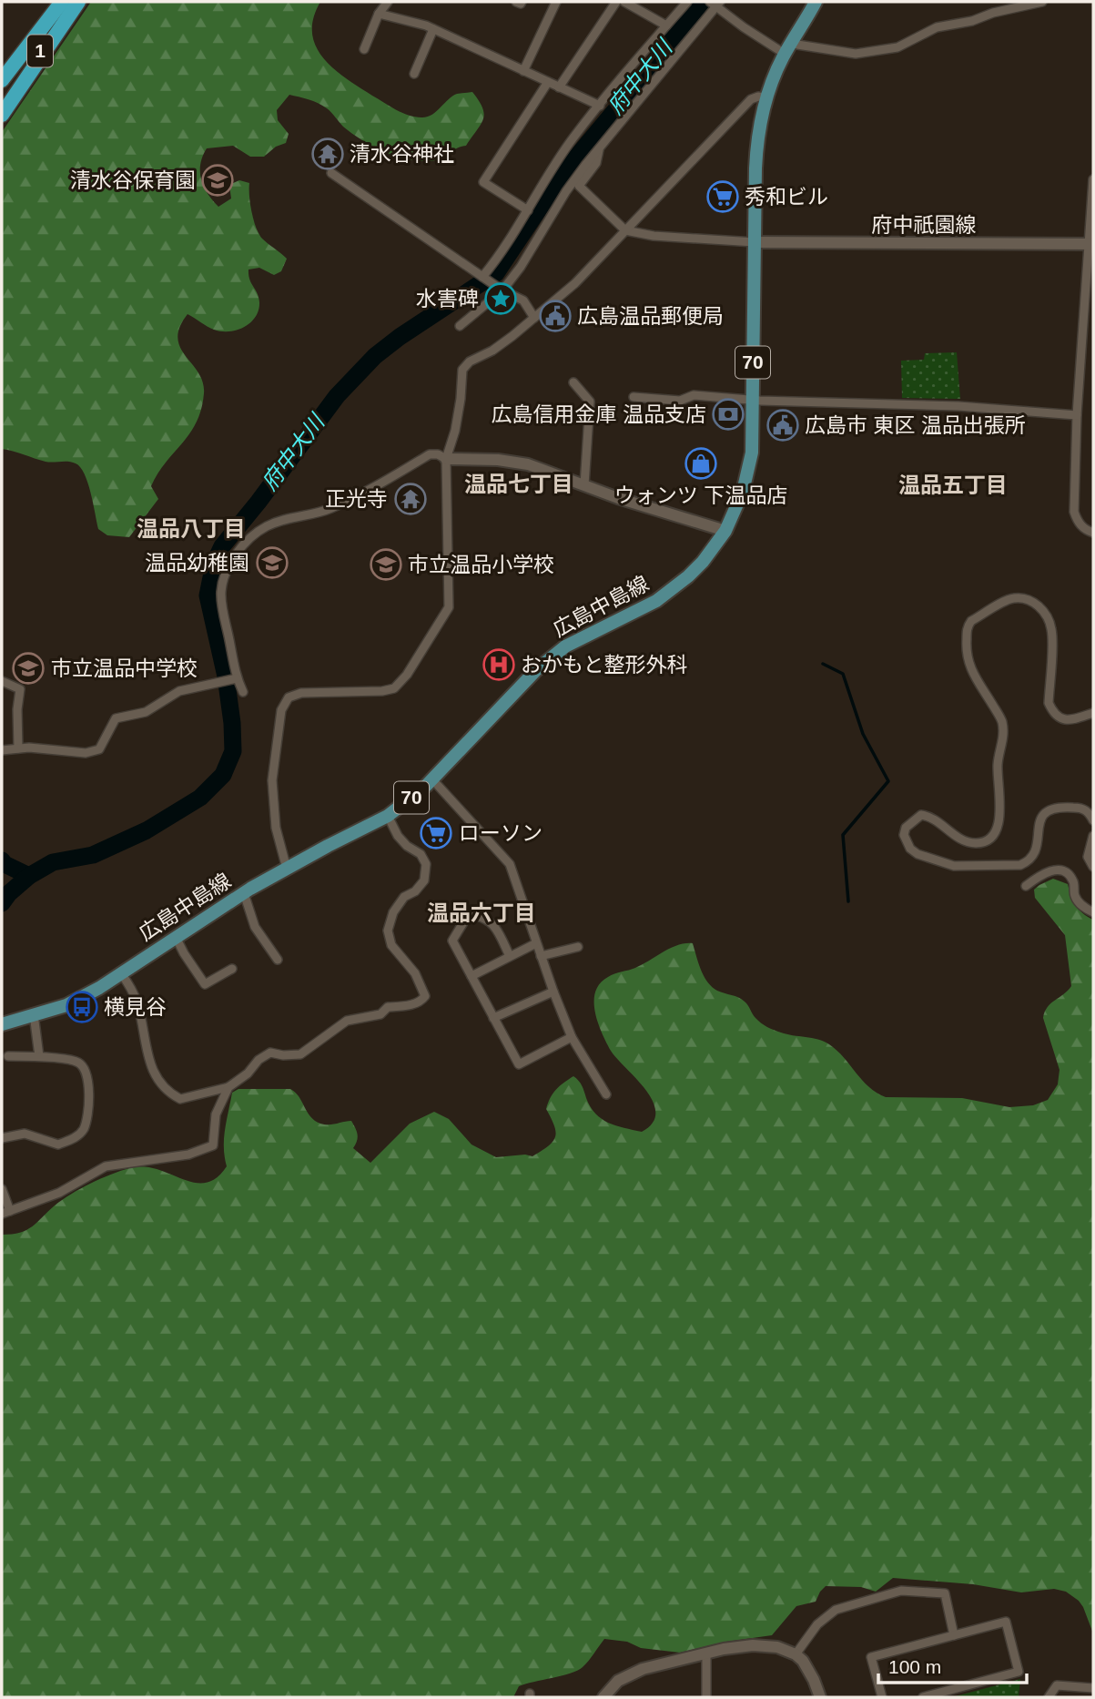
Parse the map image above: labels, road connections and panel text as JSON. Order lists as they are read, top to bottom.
{
  "streets": {
    "highway": ["1"],
    "main road": ["70", "広島中島線"],
    "street": ["府中祇園線"]
  },
  "crossings": [
    ["府中祇園線", "広島中島線"]
  ],
  "districts": [
    "温品七丁目",
    "温品五丁目",
    "温品八丁目",
    "温品六丁目"
  ],
  "water": ["府中大川"],
  "places": {
    "temple": ["清水谷神社", "正光寺"],
    "school or university": [
      "清水谷保育園",
      "温品幼稚園",
      "市立温品小学校",
      "市立温品中学校"
    ],
    "supermarket": ["秀和ビル", "ローソン"],
    "place": ["水害碑"],
    "public building": ["広島温品郵便局", "広島市 東区 温品出張所"],
    "bank": ["広島信用金庫 温品支店"],
    "shop": ["ウォンツ 下温品店"],
    "hospital": ["おかもと整形外科"],
    "bus stop": ["横見谷"]
  },
  "scale_bar": "100 m"
}
